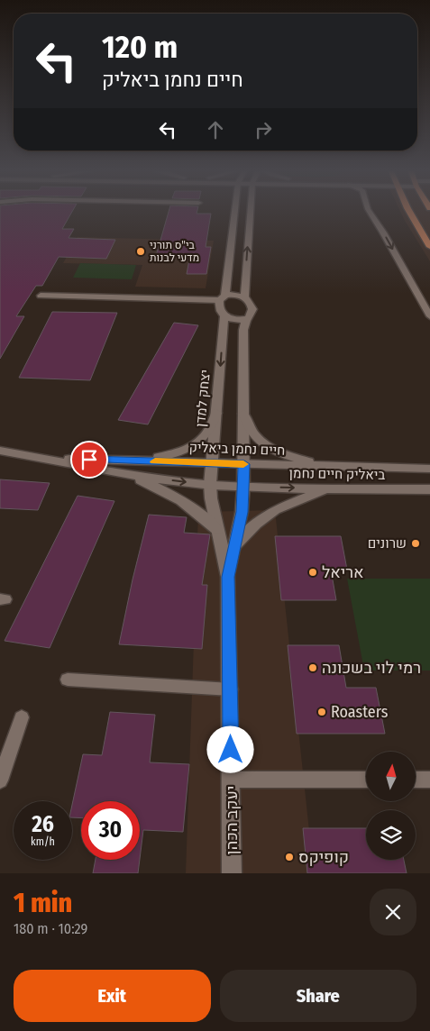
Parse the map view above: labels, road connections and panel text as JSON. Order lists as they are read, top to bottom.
{
  "streets": {
    "street": [
      "יצחק למדן",
      "חיים נחמן ביאליק",
      "ביאליק חיים נחמן",
      "יעקב הכהן"
    ]
  },
  "crossings": [
    ["יצחק למדן", "חיים נחמן ביאליק"],
    ["יצחק למדן", "יעקב הכהן"],
    ["חיים נחמן ביאליק", "ביאליק חיים נחמן"],
    ["חיים נחמן ביאליק", "יעקב הכהן"],
    ["ביאליק חיים נחמן", "יעקב הכהן"]
  ],
  "one_way": ["ביאליק חיים נחמן"],
  "places": [
    "בי\"ס תורני מדעי לבנות",
    "שרונים",
    "אריאל",
    "רמי לוי בשכונה",
    "Roasters",
    "קופיקס"
  ],
  "north": "top",
  "page": {
    "turn": ["120 m", "חיים נחמן ביאליק"],
    "speed": "26 km/h",
    "limit": "30",
    "heading": ["1 min", "180 m · 10:29"],
    "buttons": ["Exit", "Share"]
  }
}
